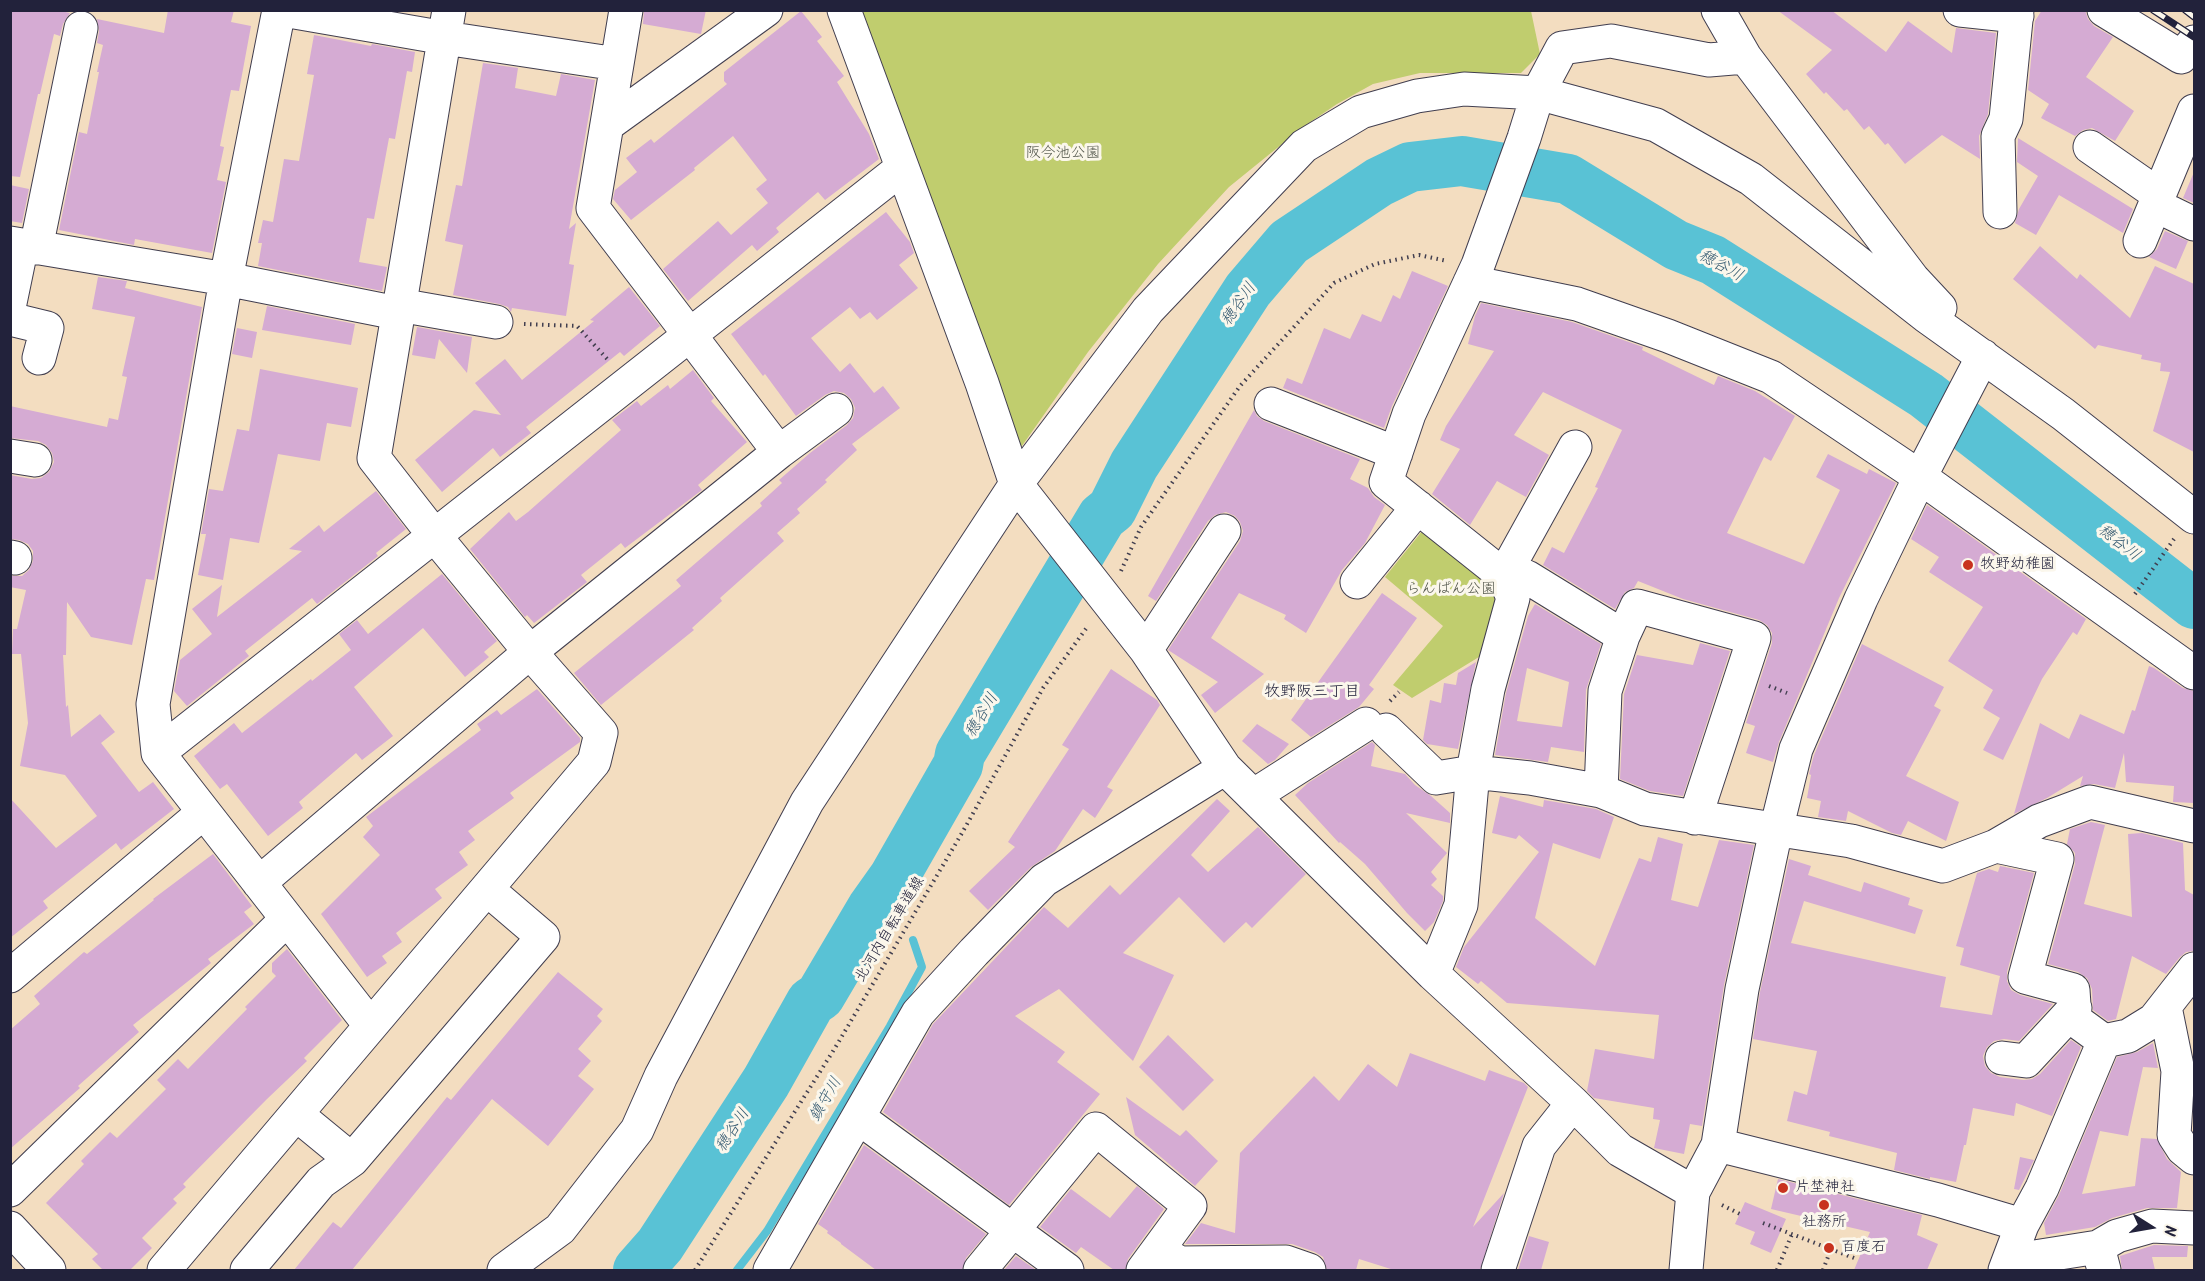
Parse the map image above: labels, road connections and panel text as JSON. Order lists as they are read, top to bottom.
{
  "streets": {
    "path": ["北河内自転車道線"]
  },
  "districts": ["牧野阪三丁目"],
  "water": ["穂谷川", "鎮守川"],
  "parks": ["阪今池公園", "らんぱん公園"],
  "places": [
    "牧野幼稚園",
    "片埜神社",
    "社務所",
    "百度石"
  ],
  "north": "right"
}
